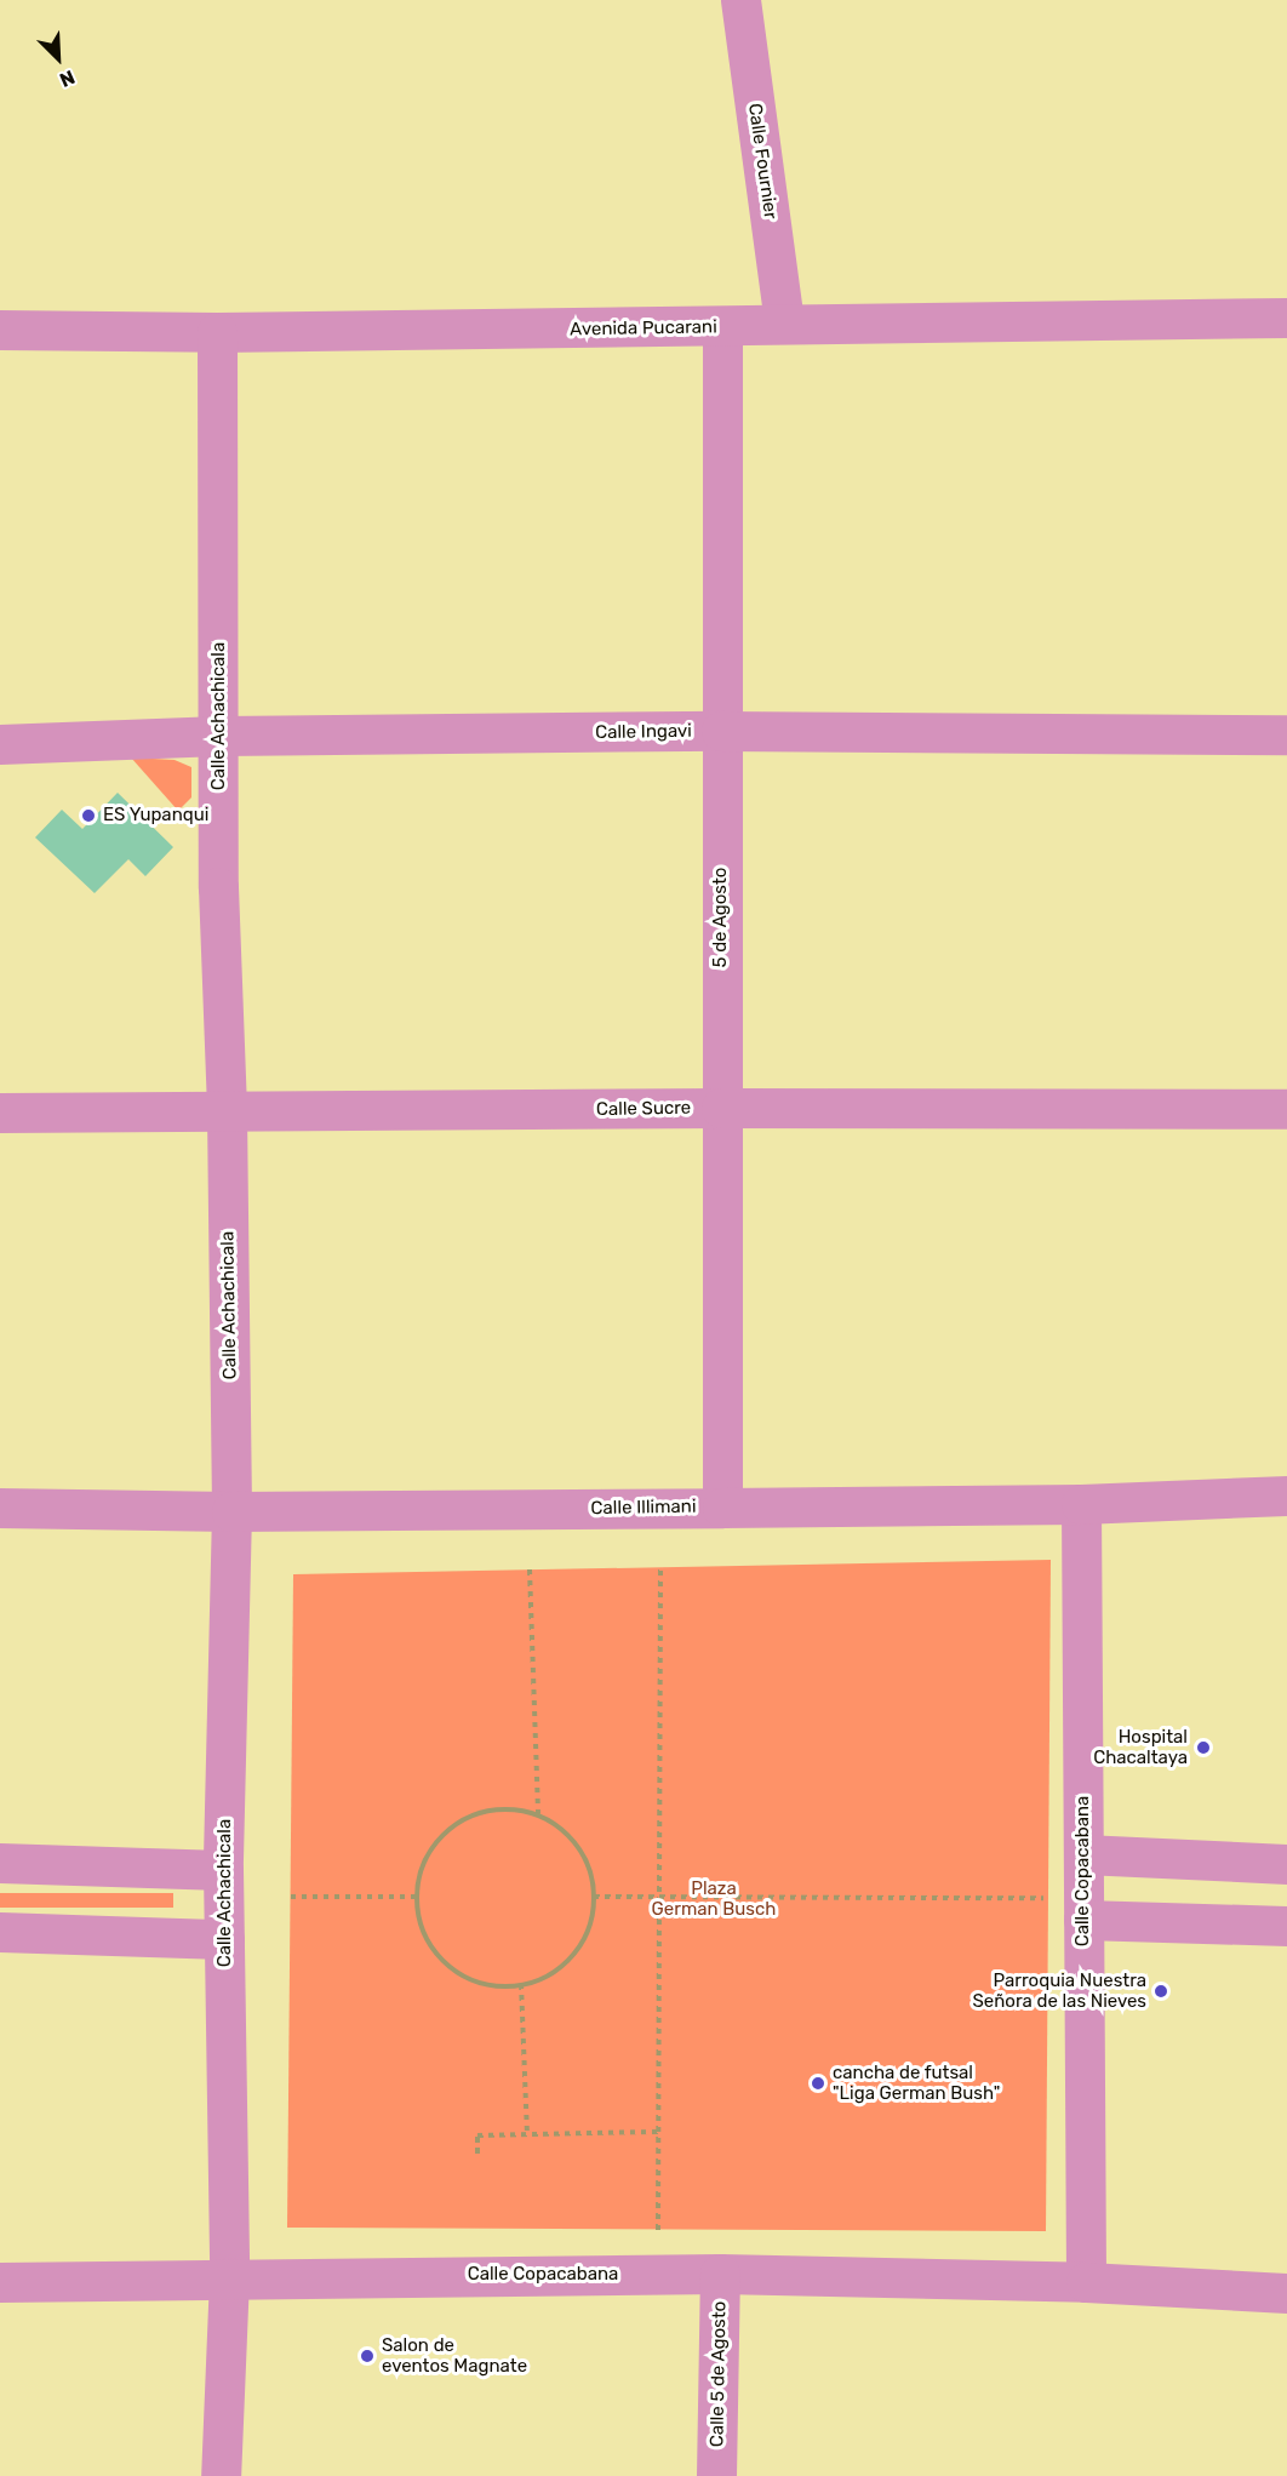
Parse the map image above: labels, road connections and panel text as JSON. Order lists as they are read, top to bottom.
{
  "streets": {
    "street": [
      "Calle Fournier",
      "Avenida Pucarani",
      "Calle Achachicala",
      "Calle Ingavi",
      "5 de Agosto",
      "Calle Sucre",
      "Calle Illimani",
      "Calle Copacabana",
      "Calle 5 de Agosto"
    ]
  },
  "crossings": [
    ["Calle Fournier", "Avenida Pucarani"],
    ["Avenida Pucarani", "Calle Achachicala"],
    ["Avenida Pucarani", "5 de Agosto"],
    ["Calle Achachicala", "Calle Ingavi"],
    ["Calle Achachicala", "Calle Sucre"],
    ["Calle Achachicala", "Calle Illimani"],
    ["Calle Achachicala", "Calle Copacabana"],
    ["Calle Ingavi", "5 de Agosto"],
    ["5 de Agosto", "Calle Sucre"],
    ["5 de Agosto", "Calle Illimani"],
    ["Calle Illimani", "Calle Copacabana"],
    ["Calle Copacabana", "Calle 5 de Agosto"]
  ],
  "parks": ["Plaza German Busch"],
  "places": [
    "ES Yupanqui",
    "Hospital Chacaltaya",
    "Parroquia Nuestra Señora de las Nieves",
    "cancha de futsal \"Liga German Bush\"",
    "Salon de eventos Magnate"
  ],
  "north": "bottom right"
}
